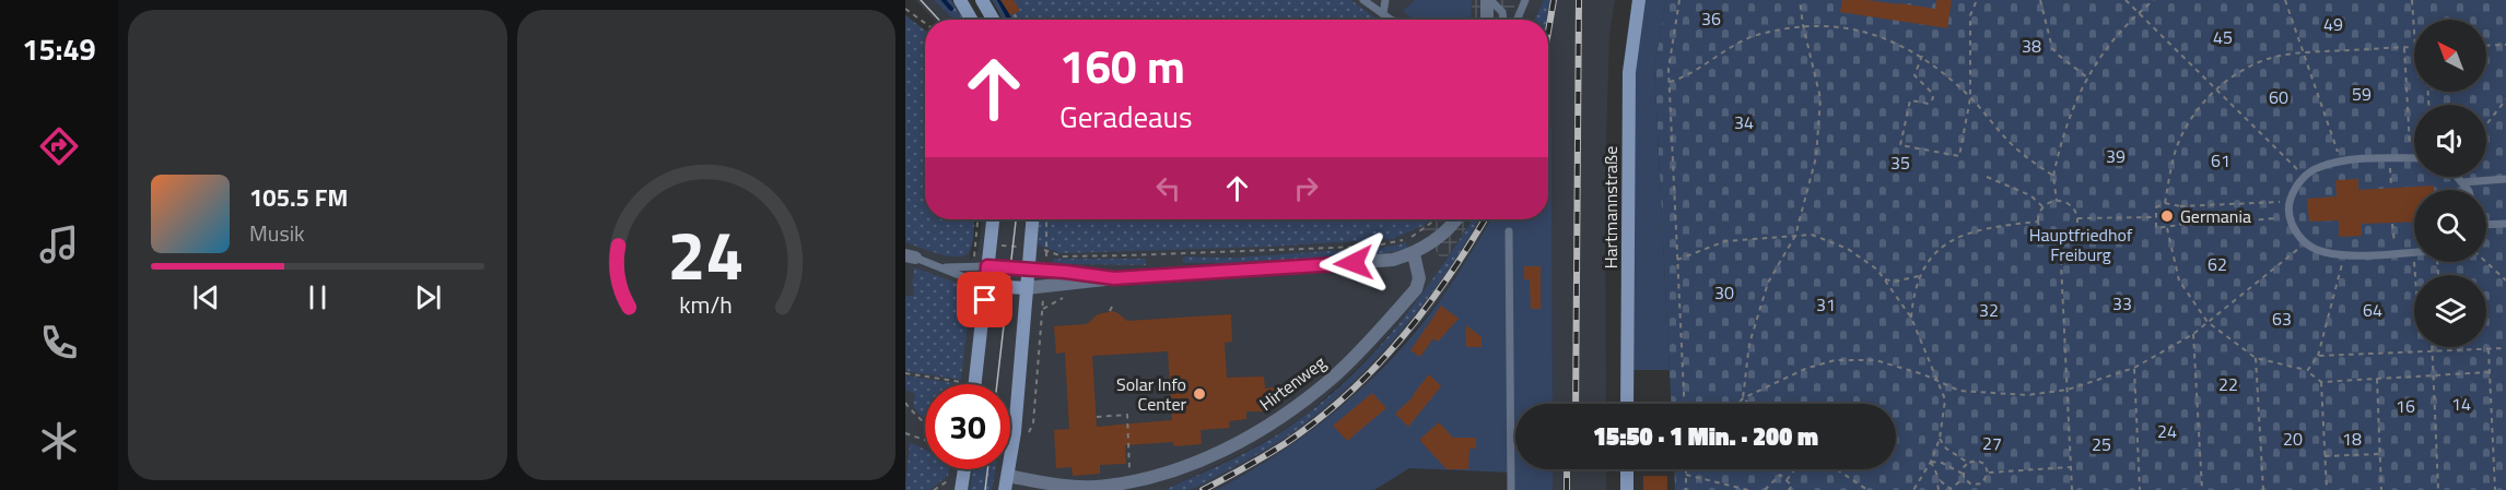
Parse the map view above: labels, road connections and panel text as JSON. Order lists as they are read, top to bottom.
{
  "streets": {
    "main road": ["Hartmannstraße"],
    "street": ["Hirtenweg"]
  },
  "parks": [
    "36",
    "49",
    "45",
    "38",
    "59",
    "60",
    "34",
    "39",
    "61",
    "35",
    "Hauptfriedhof Freiburg",
    "62",
    "30",
    "33",
    "31",
    "32",
    "64",
    "63",
    "22",
    "14",
    "16",
    "24",
    "20",
    "18",
    "27",
    "25"
  ],
  "places": ["Germania", "Solar Info Center"],
  "north": "top left",
  "page": {
    "tabs": "15:49",
    "turn": ["160 m", "Geradeaus"],
    "song": ["105.5 FM", "Musik"],
    "limit": "30",
    "trip": "15:50 · 1 Min. · 200 m",
    "gauge": ["24", "km/h"]
  }
}
